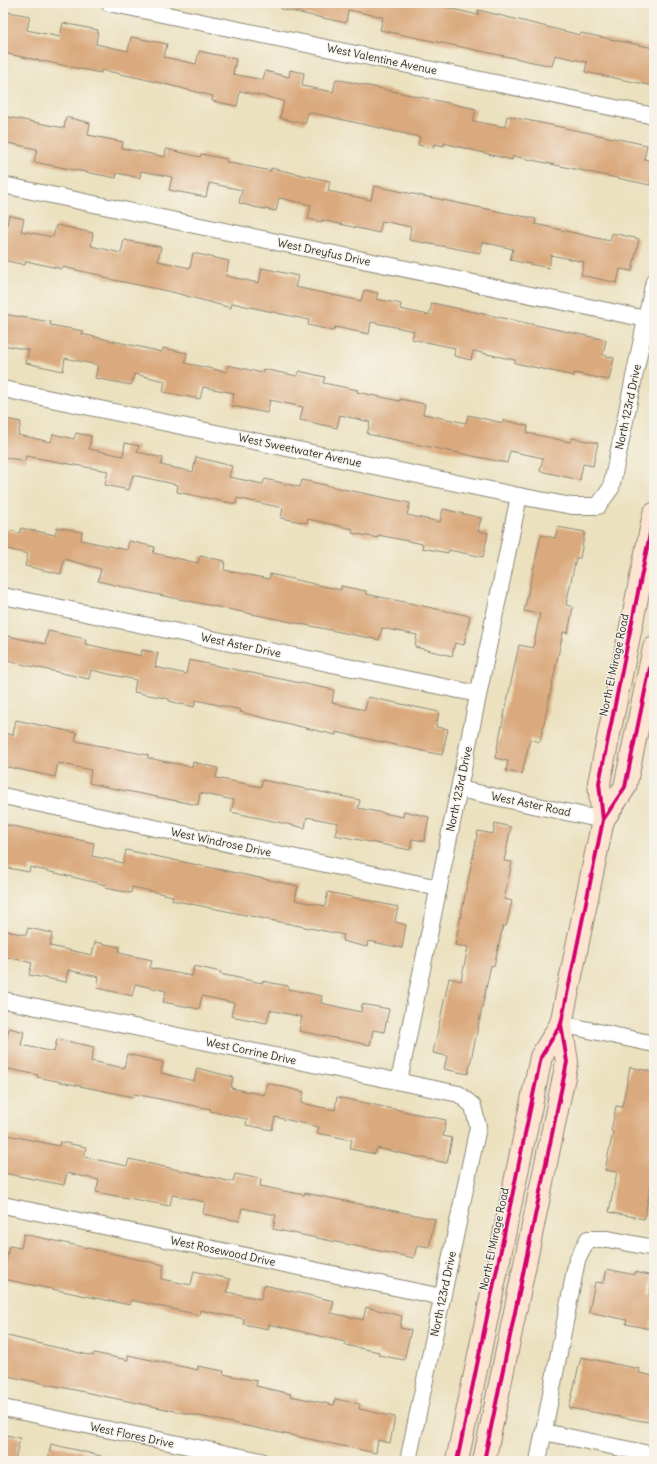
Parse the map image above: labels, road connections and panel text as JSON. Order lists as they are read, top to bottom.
{
  "streets": {
    "main road": ["North El Mirage Road"],
    "street": [
      "West Valentine Avenue",
      "West Dreyfus Drive",
      "North 123rd Drive",
      "West Sweetwater Avenue",
      "West Aster Drive",
      "West Aster Road",
      "West Windrose Drive",
      "West Corrine Drive",
      "West Rosewood Drive",
      "West Flores Drive"
    ]
  },
  "crossings": [
    ["West Dreyfus Drive", "North 123rd Drive"],
    ["North 123rd Drive", "West Sweetwater Avenue"],
    ["North 123rd Drive", "West Aster Drive"],
    ["North 123rd Drive", "West Aster Road"],
    ["North 123rd Drive", "West Windrose Drive"],
    ["North 123rd Drive", "West Corrine Drive"],
    ["North 123rd Drive", "West Rosewood Drive"],
    ["North El Mirage Road", "West Aster Road"]
  ]
}
